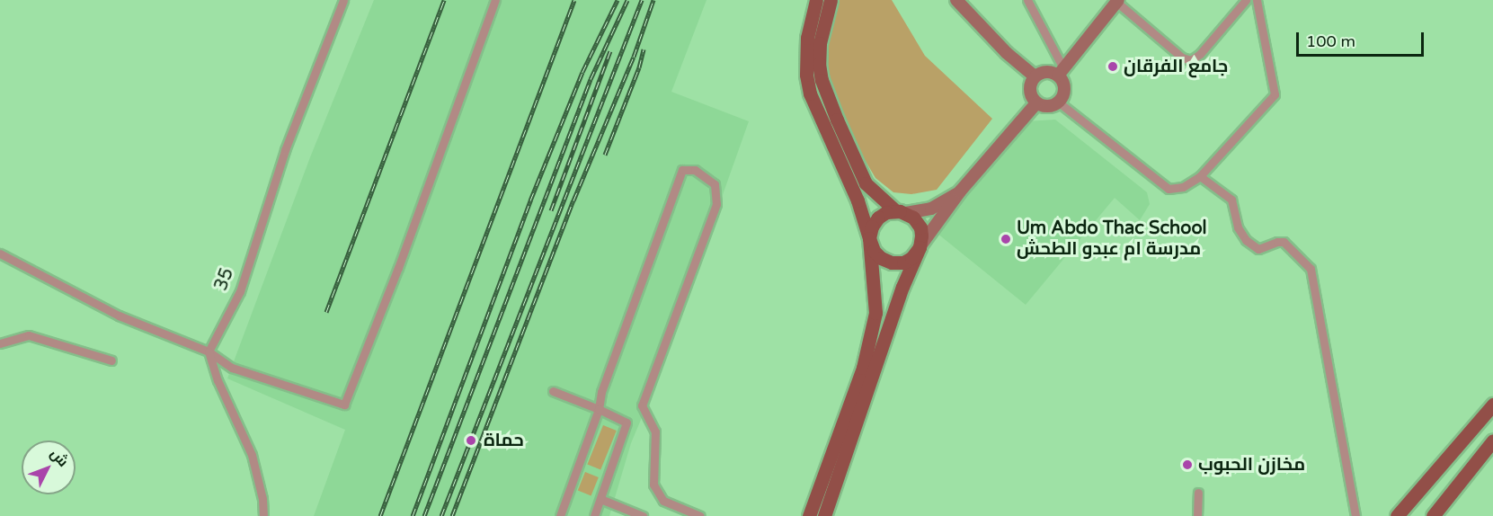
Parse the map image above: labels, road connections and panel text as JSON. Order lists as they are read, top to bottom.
{
  "streets": {
    "street": ["35"]
  },
  "places": [
    "جامع الفرقان",
    "Um Abdo Thac School مدرسة ام عبدو الطحش",
    "حماة",
    "مخازن الحبوب"
  ],
  "scale_bar": "100 m",
  "north": "top right"
}
